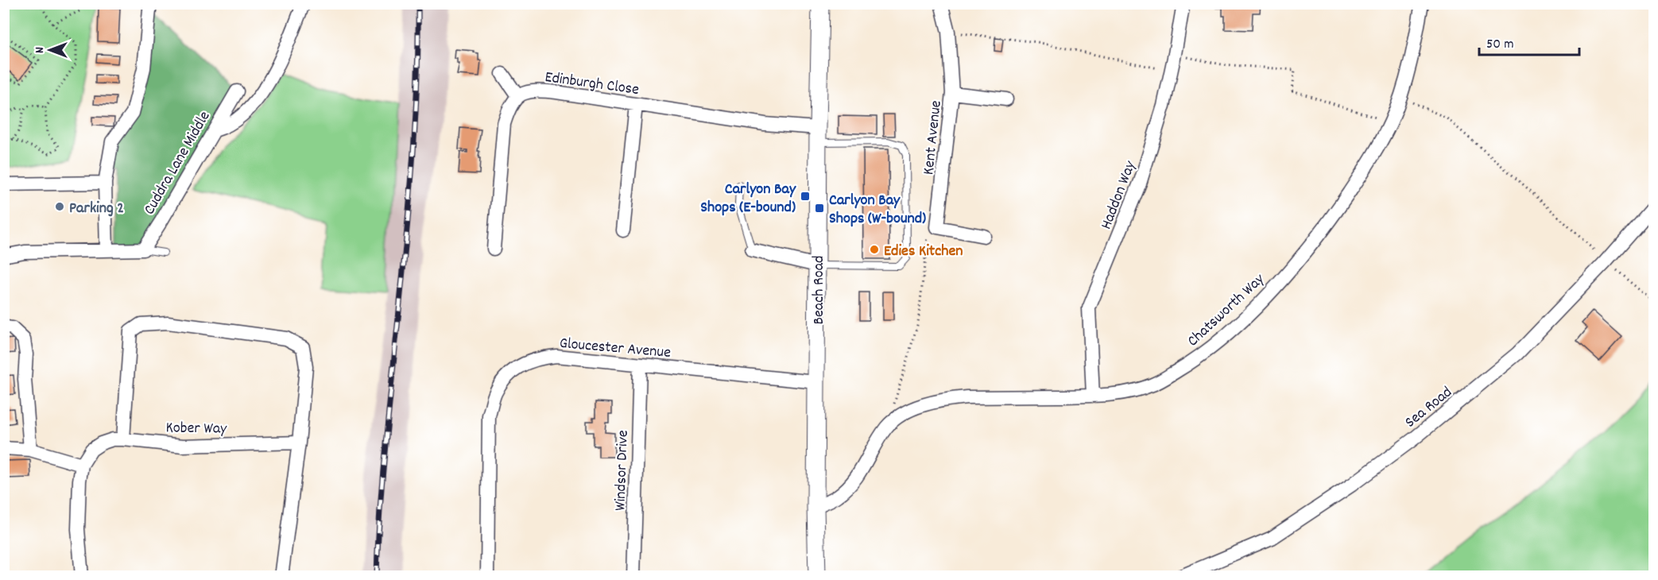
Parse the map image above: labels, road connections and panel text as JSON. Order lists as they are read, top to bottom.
{
  "streets": {
    "street": [
      "Edinburgh Close",
      "Kent Avenue",
      "Cuddra Lane Middle",
      "Haddon Way",
      "Beach Road",
      "Chatsworth Way",
      "Gloucester Avenue",
      "Sea Road",
      "Kober Way",
      "Windsor Drive"
    ]
  },
  "crossings": [
    ["Edinburgh Close", "Beach Road"],
    ["Haddon Way", "Chatsworth Way"],
    ["Beach Road", "Chatsworth Way"],
    ["Beach Road", "Gloucester Avenue"],
    ["Gloucester Avenue", "Windsor Drive"]
  ],
  "places": {
    "transit": ["Carlyon Bay Shops (E-bound)", "Carlyon Bay Shops (W-bound)"],
    "other": ["Parking 2", "Edies Kitchen"]
  },
  "scale_bar": "50 m",
  "north": "left"
}
